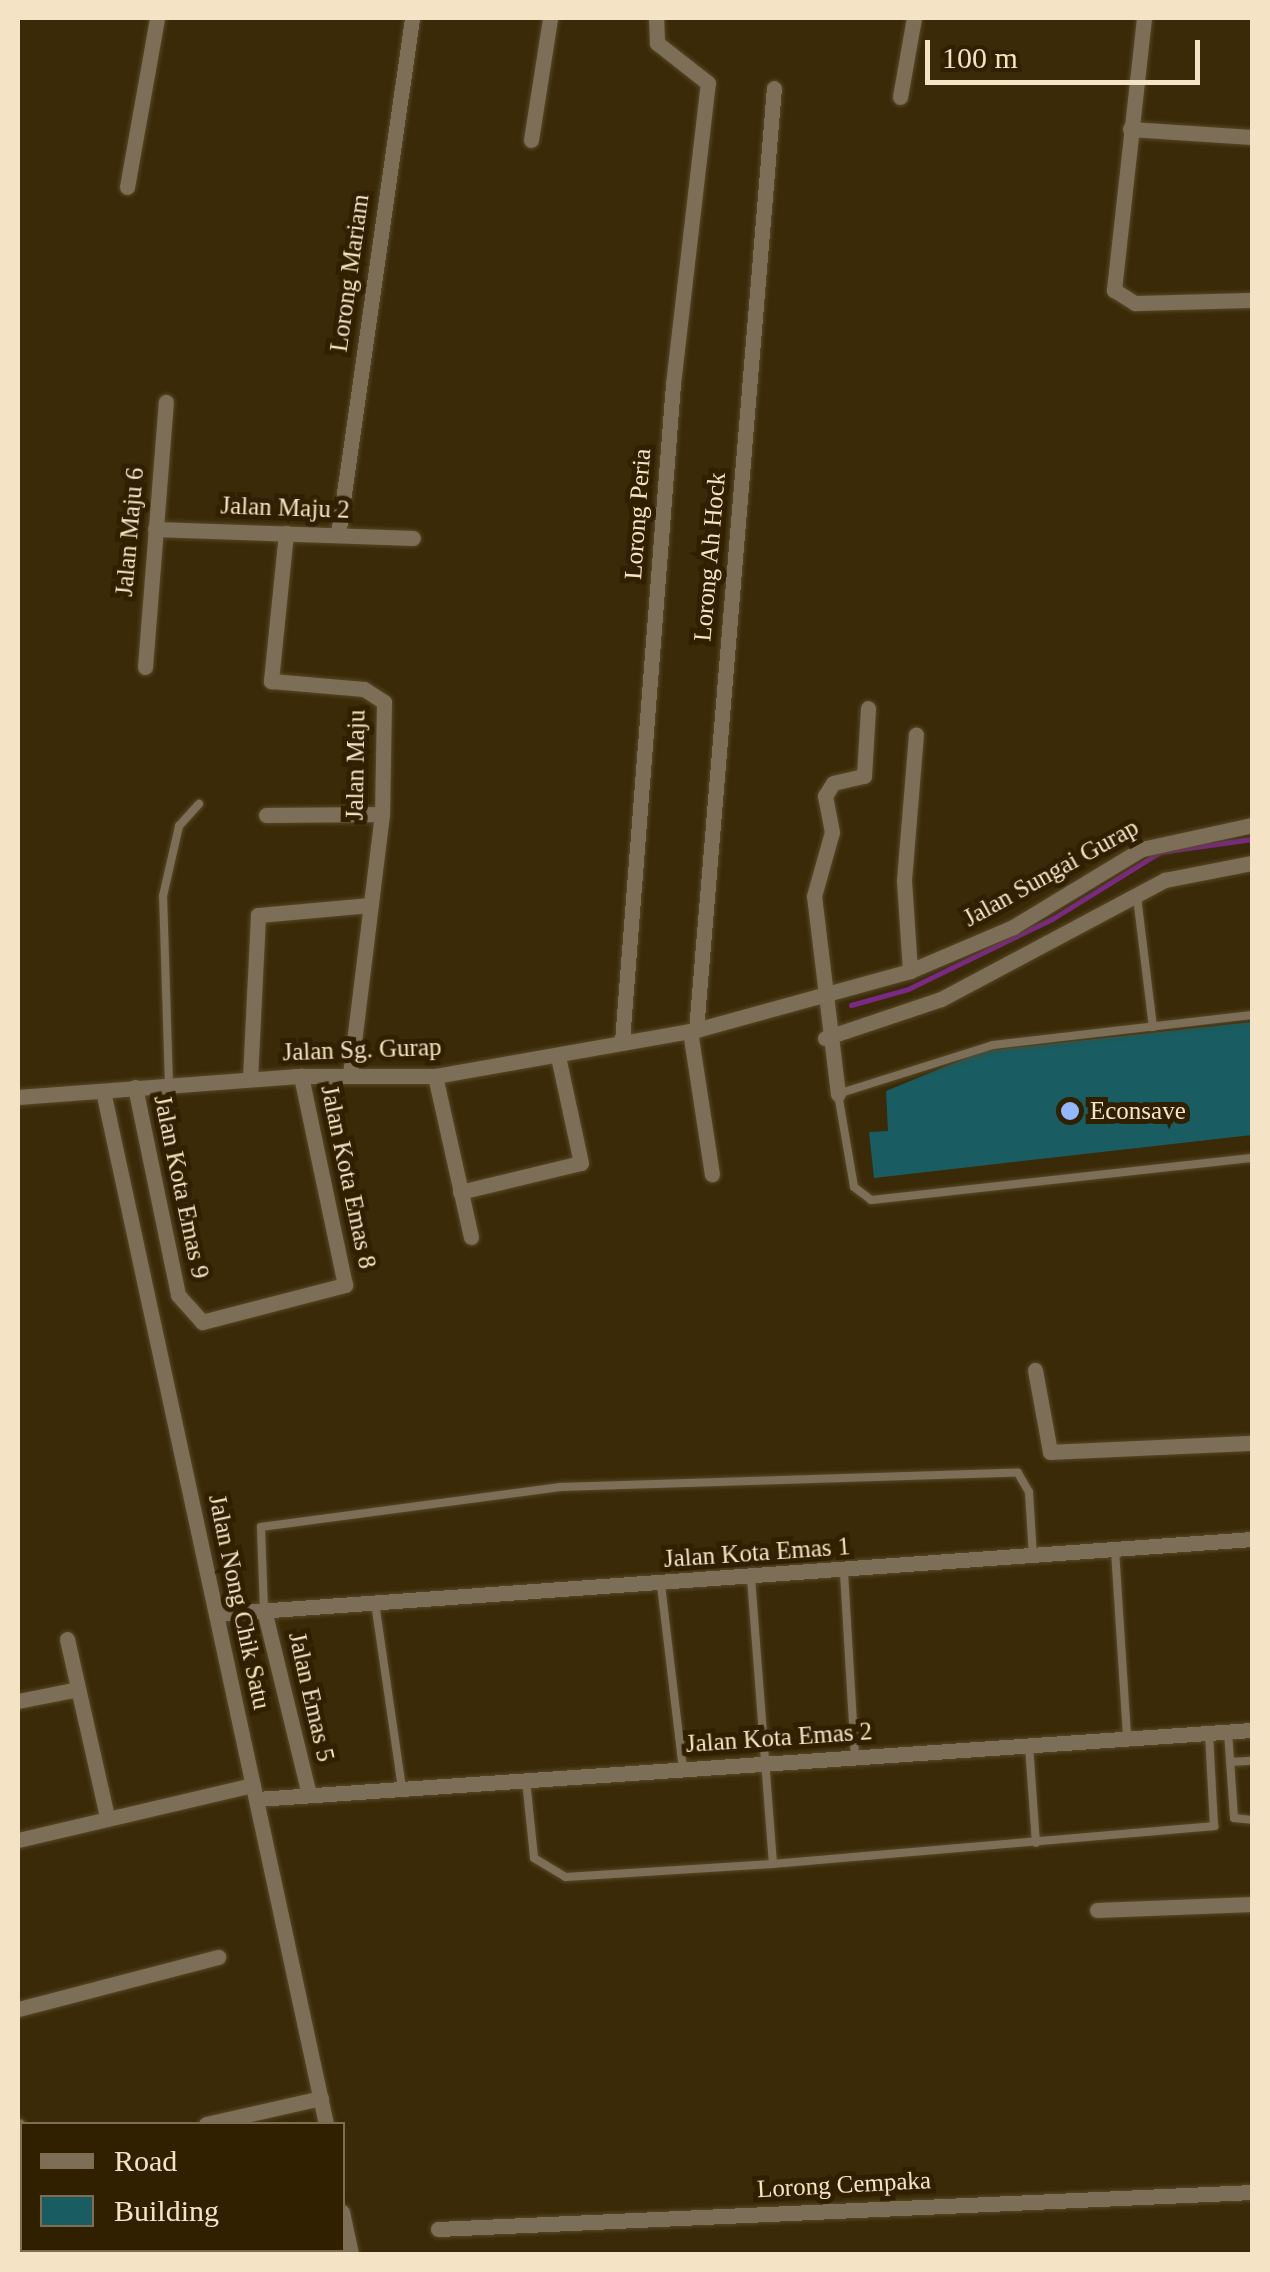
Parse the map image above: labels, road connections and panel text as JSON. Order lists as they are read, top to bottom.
{
  "streets": {
    "street": [
      "Lorong Mariam",
      "Jalan Maju 2",
      "Lorong Peria",
      "Jalan Maju 6",
      "Lorong Ah Hock",
      "Jalan Maju",
      "Jalan Sungai Gurap",
      "Jalan Sg. Gurap",
      "Jalan Kota Emas 8",
      "Jalan Kota Emas 9",
      "Jalan Kota Emas 1",
      "Jalan Nong Chik Satu",
      "Jalan Emas 5",
      "Jalan Kota Emas 2",
      "Lorong Cempaka"
    ]
  },
  "crossings": [
    ["Lorong Mariam", "Jalan Maju 2"],
    ["Jalan Maju 2", "Jalan Maju 6"],
    ["Jalan Maju 2", "Jalan Maju"],
    ["Lorong Peria", "Jalan Sg. Gurap"],
    ["Lorong Ah Hock", "Jalan Sg. Gurap"],
    ["Jalan Maju", "Jalan Sg. Gurap"],
    ["Jalan Sungai Gurap", "Jalan Sg. Gurap"],
    ["Jalan Sg. Gurap", "Jalan Kota Emas 8"],
    ["Jalan Sg. Gurap", "Jalan Kota Emas 9"],
    ["Jalan Sg. Gurap", "Jalan Nong Chik Satu"],
    ["Jalan Kota Emas 8", "Jalan Kota Emas 9"],
    ["Jalan Kota Emas 1", "Jalan Nong Chik Satu"],
    ["Jalan Kota Emas 1", "Jalan Emas 5"],
    ["Jalan Nong Chik Satu", "Jalan Kota Emas 2"],
    ["Jalan Emas 5", "Jalan Kota Emas 2"]
  ],
  "places": ["Econsave"],
  "legend": ["Road", "Building"],
  "scale_bar": "100 m"
}
